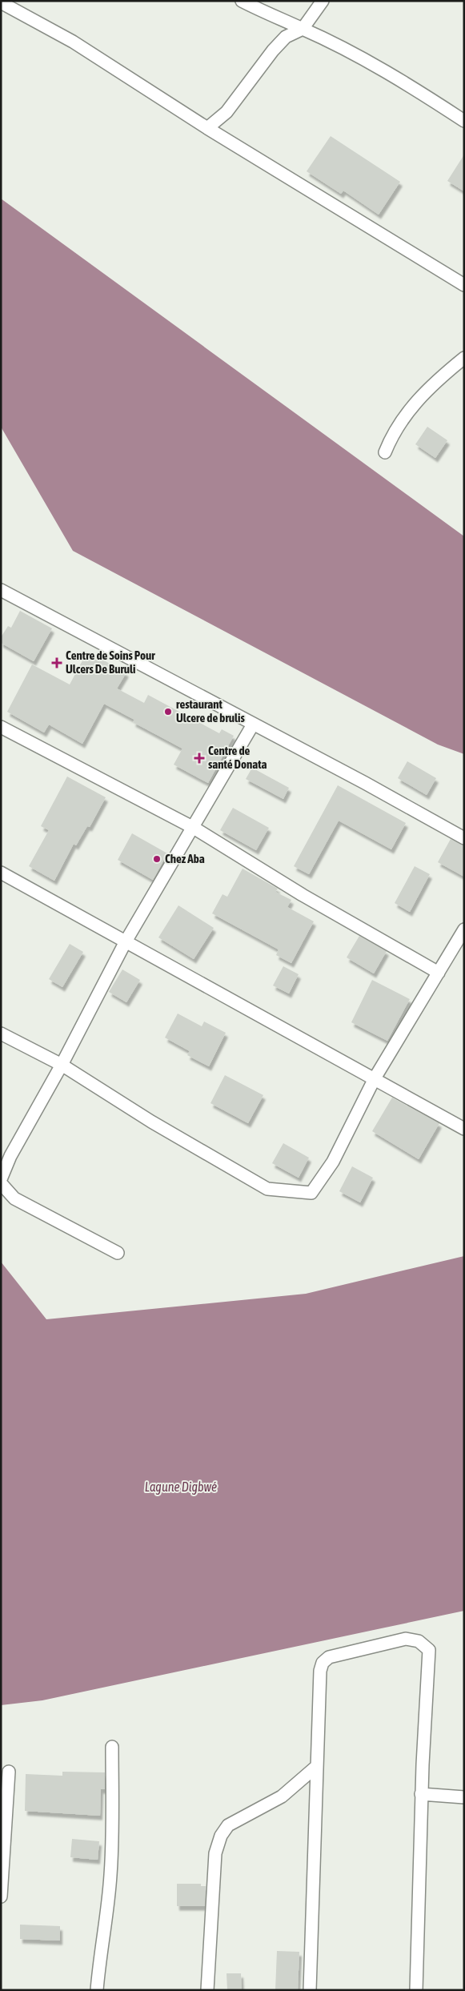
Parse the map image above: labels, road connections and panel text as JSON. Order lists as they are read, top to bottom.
{
  "water": ["Lagune Digbwé"],
  "places": {
    "health": ["Centre de Soins Pour Ulcers De Buruli", "Centre de santé Donata"],
    "other": ["restaurant Ulcere de brulis", "Chez Aba"]
  }
}
